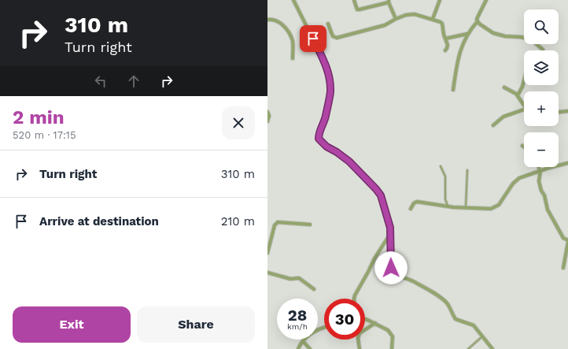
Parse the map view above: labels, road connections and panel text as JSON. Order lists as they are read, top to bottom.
{
  "page": {
    "turn": ["310 m", "Turn right"],
    "map_buttons": ["+", "−"],
    "heading": ["2 min", "520 m · 17:15"],
    "list": [
      {
        "name": "Turn right",
        "value": "310 m"
      },
      {
        "name": "Arrive at destination",
        "value": "210 m"
      }
    ],
    "speed": "28 km/h",
    "limit": "30",
    "buttons": ["Exit", "Share"]
  }
}
